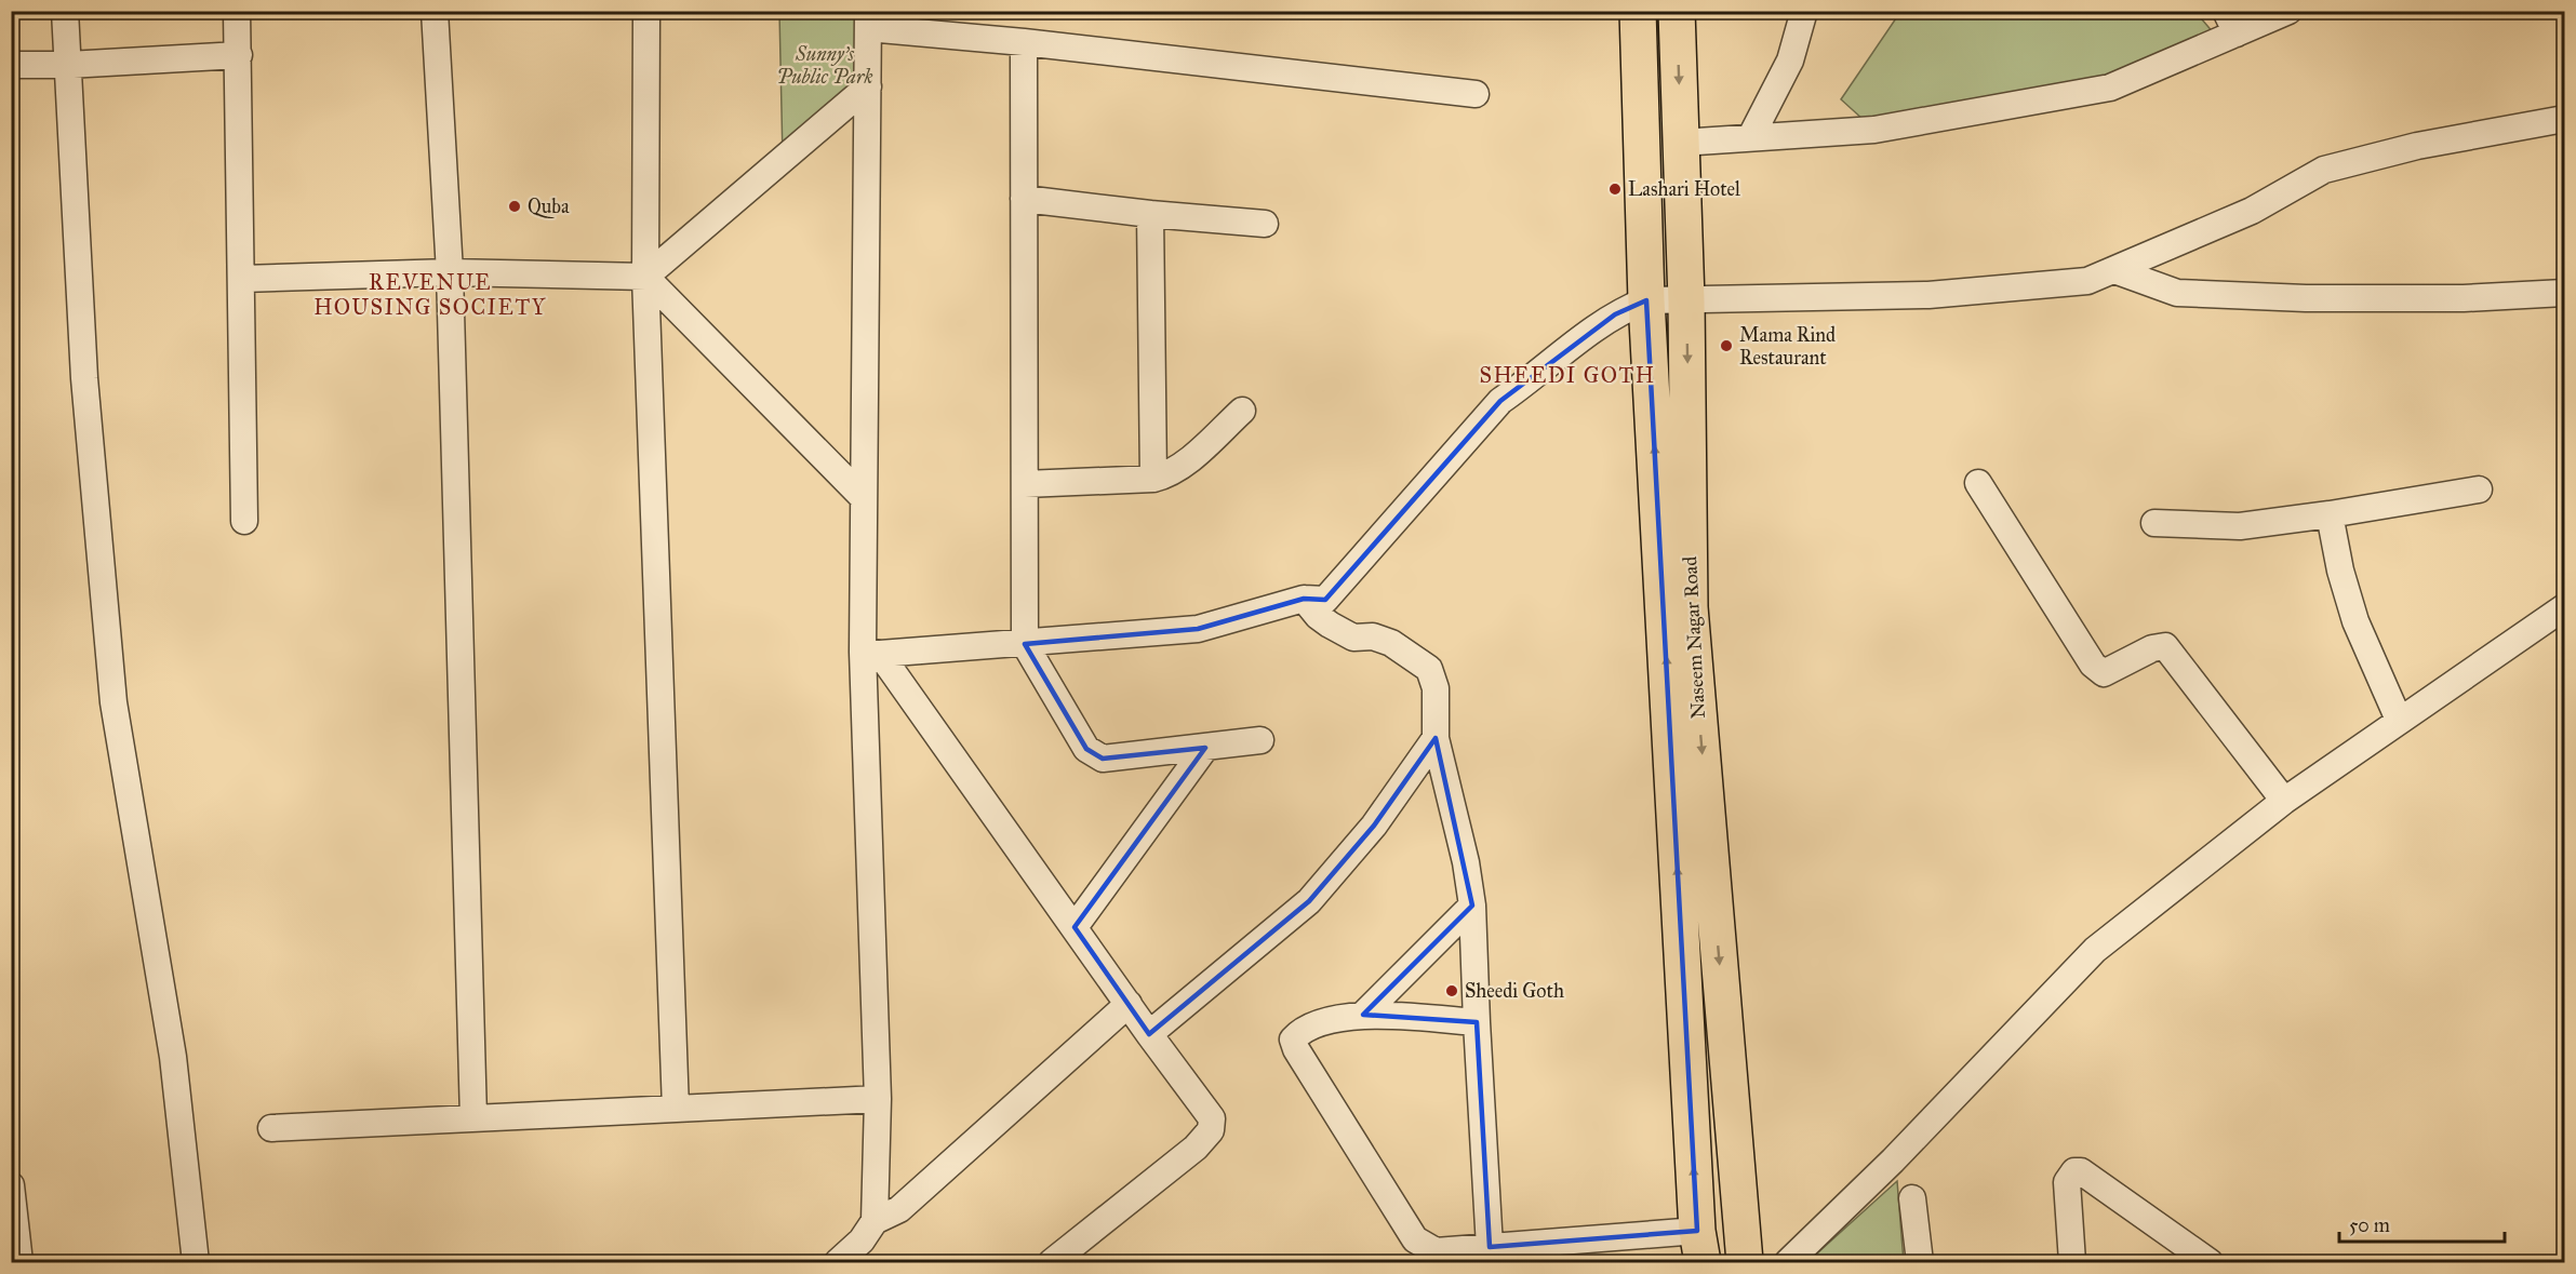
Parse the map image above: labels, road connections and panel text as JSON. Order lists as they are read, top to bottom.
{
  "streets": {
    "main road": ["Naseem Nagar Road"]
  },
  "districts": ["REVENUE HOUSING SOCIETY", "SHEEDI GOTH"],
  "parks": ["Sunny's Public Park"],
  "places": [
    "Lashari Hotel",
    "Quba",
    "Mama Rind Restaurant",
    "Sheedi Goth"
  ],
  "scale_bar": "50 m"
}
